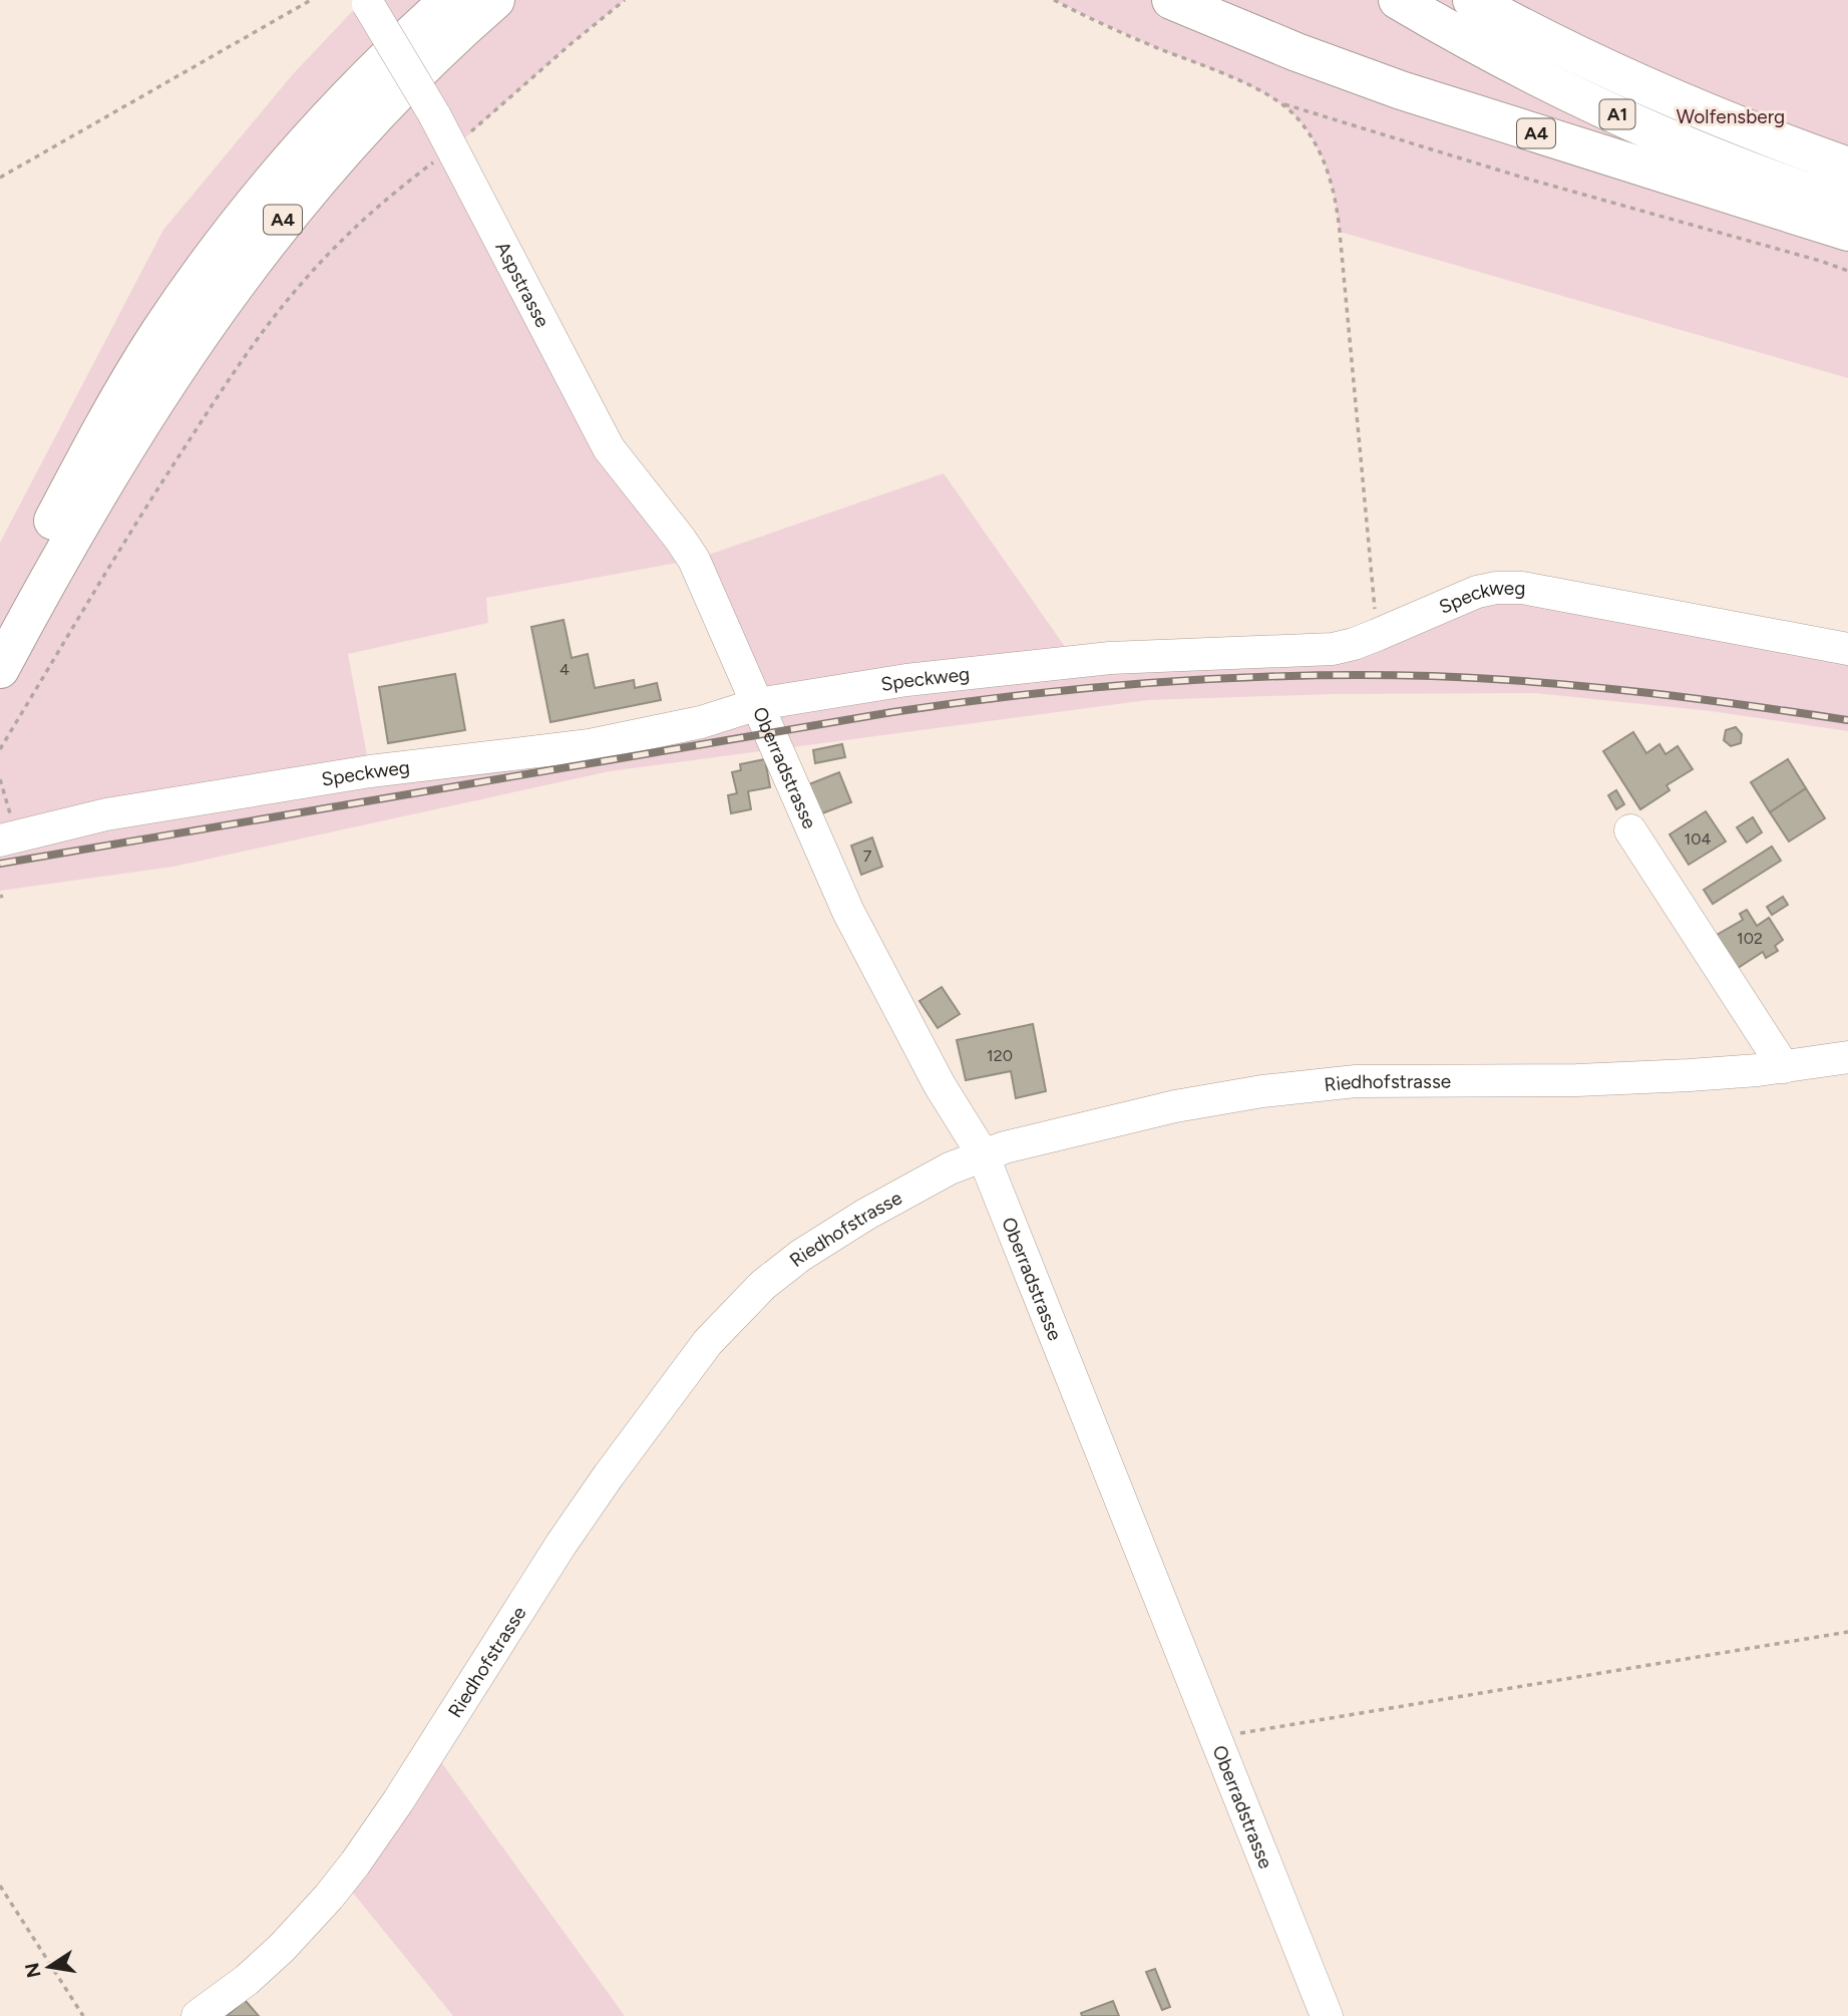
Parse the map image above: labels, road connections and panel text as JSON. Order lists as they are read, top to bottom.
{
  "streets": {
    "highway": ["A1", "A4"],
    "street": [
      "Aspstrasse",
      "Speckweg",
      "Oberradstrasse",
      "Riedhofstrasse"
    ]
  },
  "crossings": [
    ["Aspstrasse", "Oberradstrasse"],
    ["Speckweg", "Oberradstrasse"],
    ["Oberradstrasse", "Riedhofstrasse"]
  ],
  "parks": ["Wolfensberg"],
  "house_numbers": [
    "4",
    "104",
    "7",
    "102",
    "120"
  ],
  "north": "left"
}
